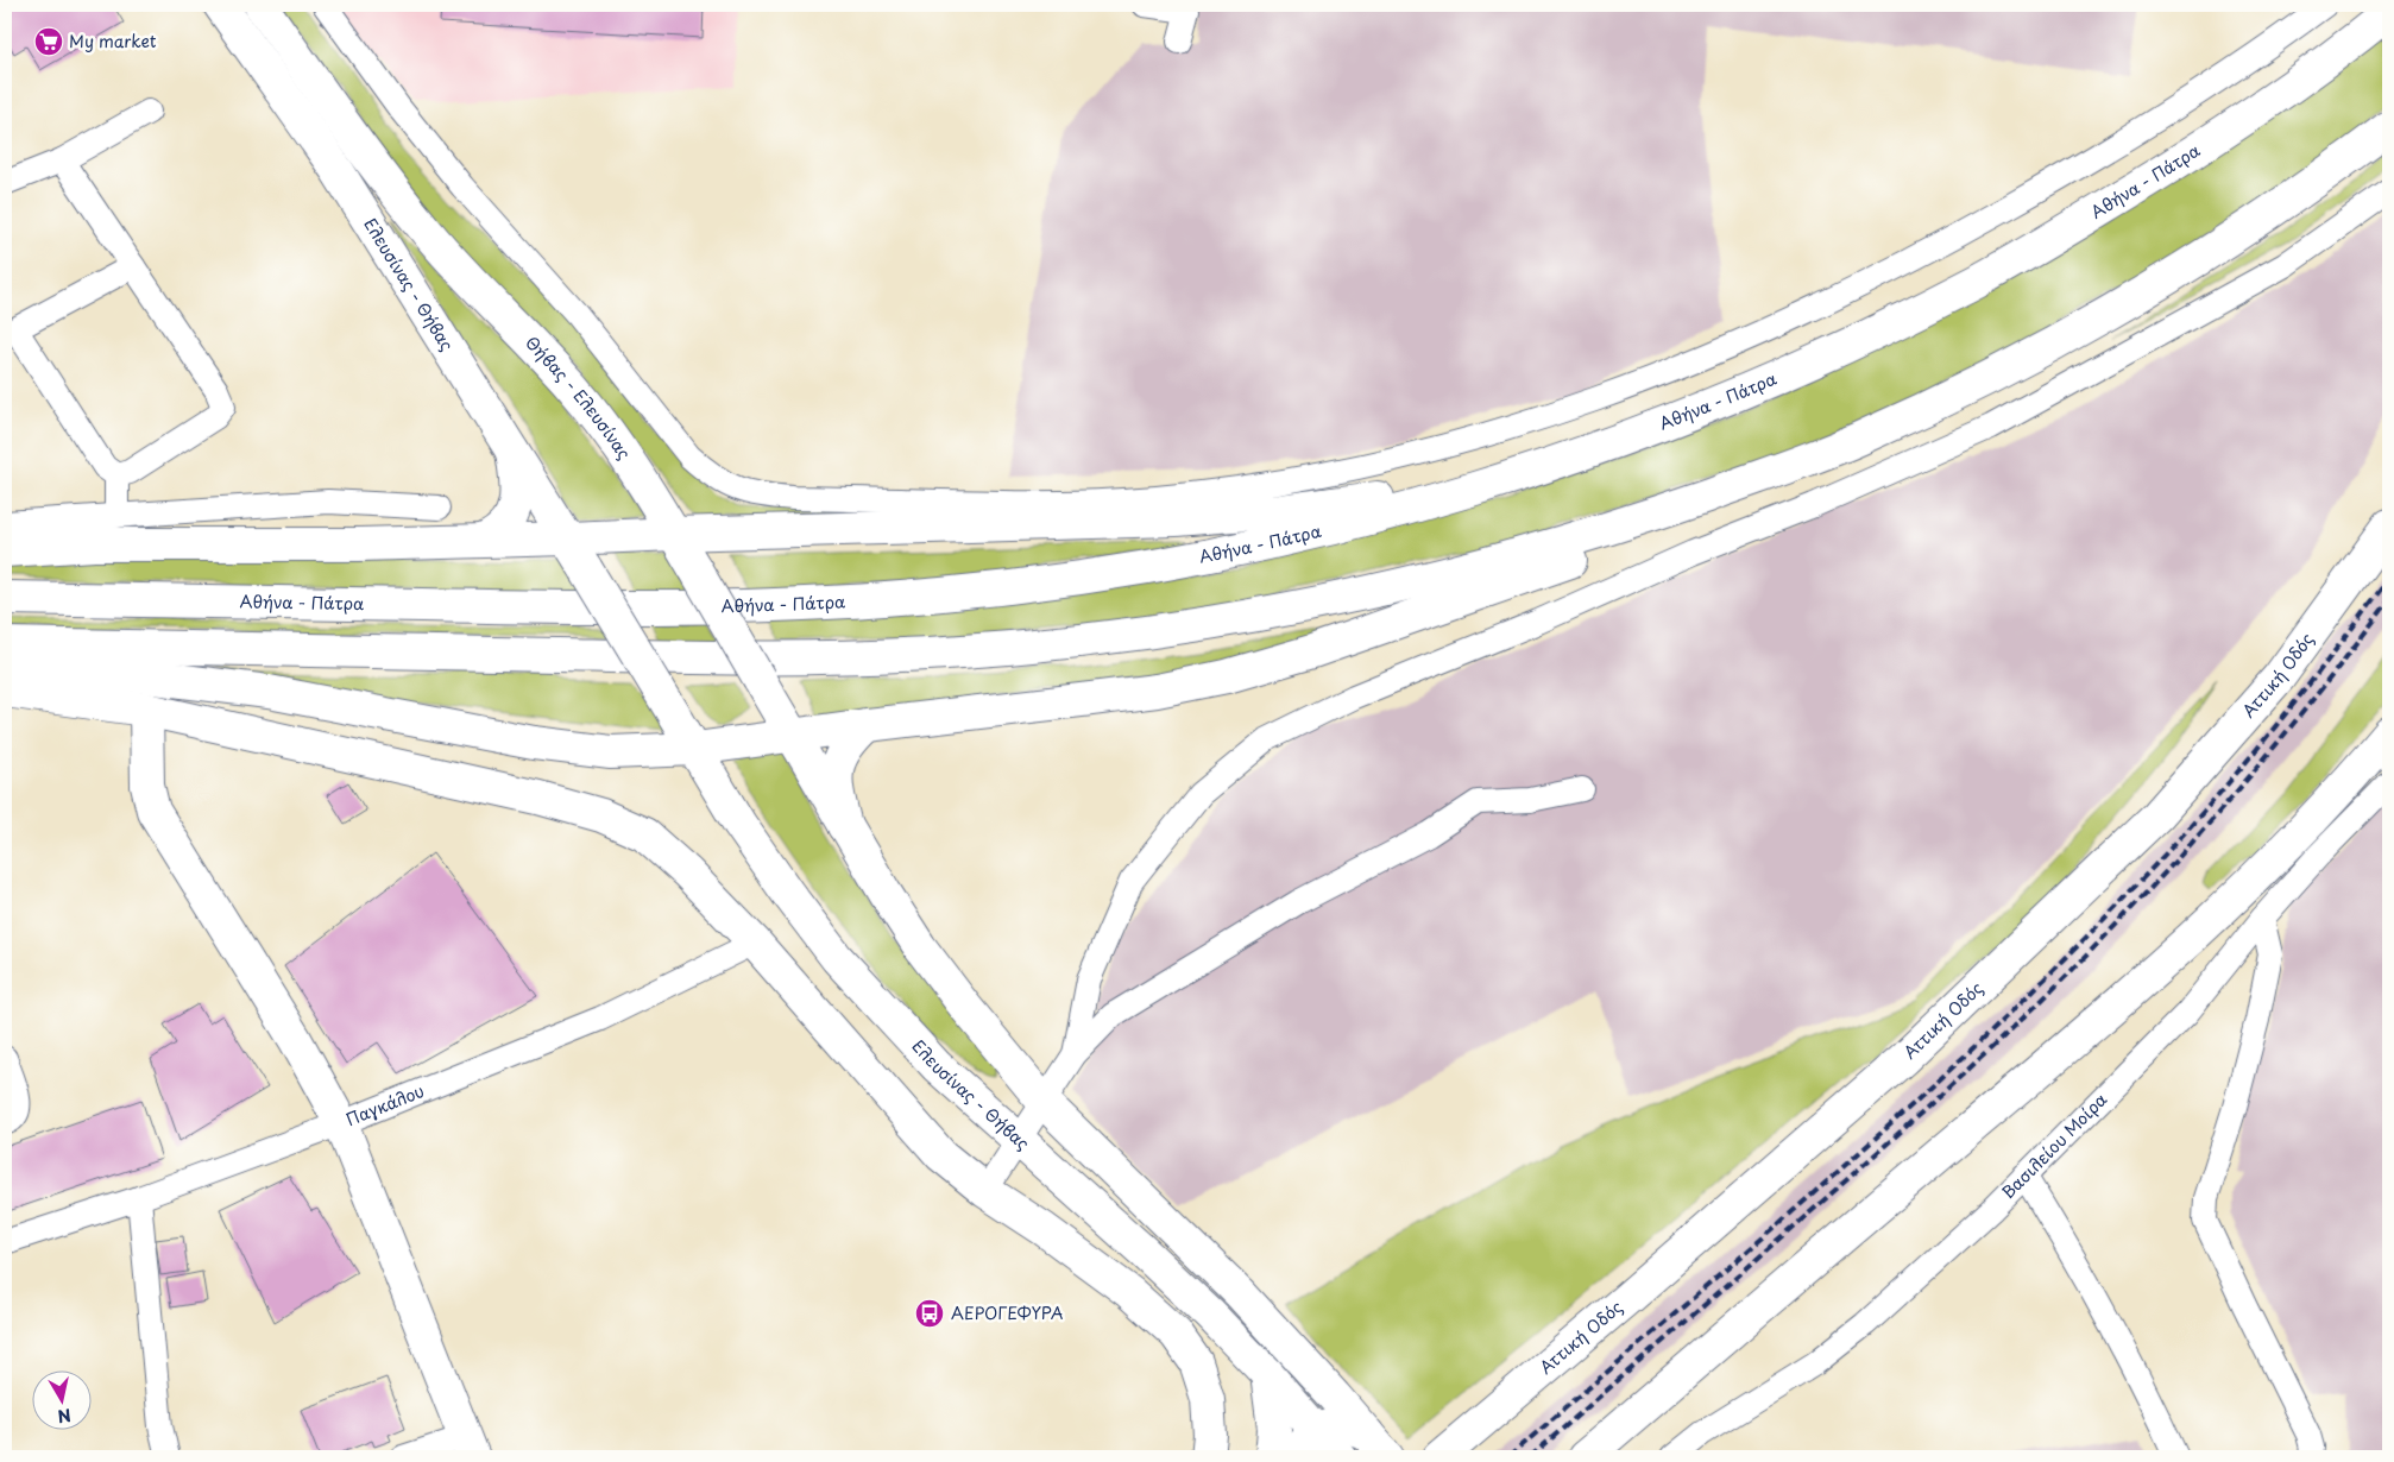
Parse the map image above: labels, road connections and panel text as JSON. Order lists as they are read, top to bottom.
{
  "streets": {
    "main road": [
      "Αθήνα - Πάτρα",
      "Ελευσίνας - Θήβας",
      "Θήβας - Ελευσίνας",
      "Αττική Οδός"
    ],
    "street": ["Παγκάλου", "Βασιλείου Μοίρα"]
  },
  "places": {
    "supermarket": ["My market"],
    "bus stop": ["ΑΕΡΟΓΕΦΥΡΑ"]
  },
  "north": "bottom"
}
